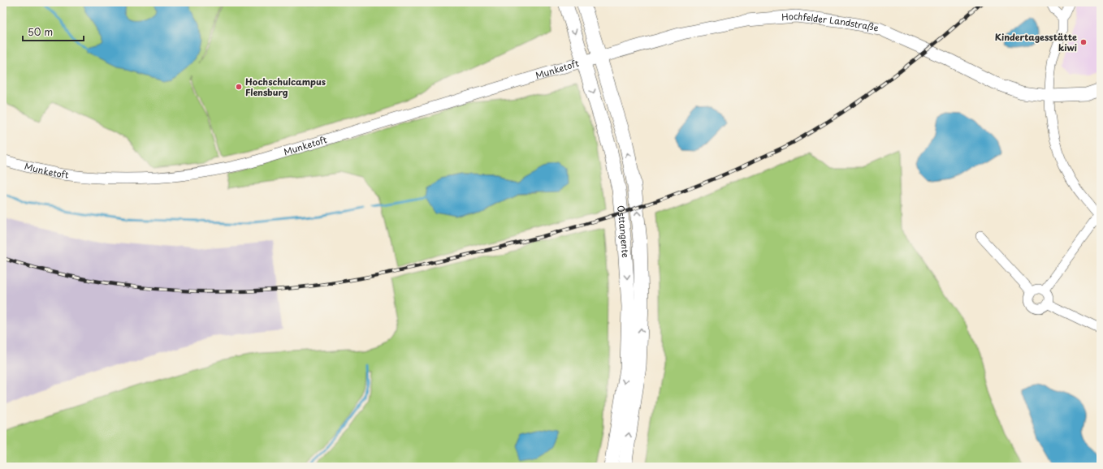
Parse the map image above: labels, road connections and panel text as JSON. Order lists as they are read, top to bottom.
{
  "streets": {
    "main road": ["Hochfelder Landstraße", "Munketoft", "Osttangente"]
  },
  "crossings": [
    ["Hochfelder Landstraße", "Munketoft"],
    ["Hochfelder Landstraße", "Osttangente"],
    ["Munketoft", "Osttangente"]
  ],
  "places": ["Kindertagesstätte kiwi", "Hochschulcampus Flensburg"],
  "scale_bar": "50 m"
}
